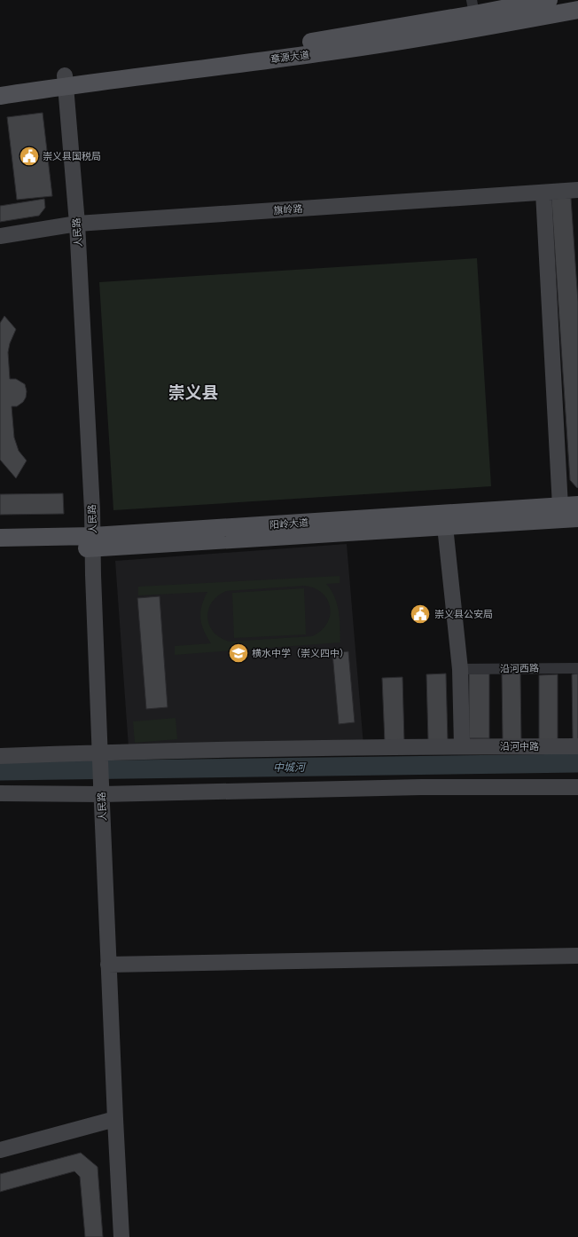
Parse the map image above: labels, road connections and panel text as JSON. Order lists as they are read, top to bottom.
{
  "streets": {
    "main road": ["章源大道", "阳岭大道"],
    "street": [
      "旗岭路",
      "人民路",
      "沿河西路",
      "沿河中路"
    ]
  },
  "crossings": [
    ["章源大道", "人民路"],
    ["旗岭路", "人民路"],
    ["人民路", "阳岭大道"],
    ["人民路", "沿河中路"]
  ],
  "districts": ["崇义县"],
  "water": ["中城河"],
  "places": {
    "public building": ["崇义县国税局", "崇义县公安局"],
    "school or university": ["横水中学（崇义四中）"]
  }
}
